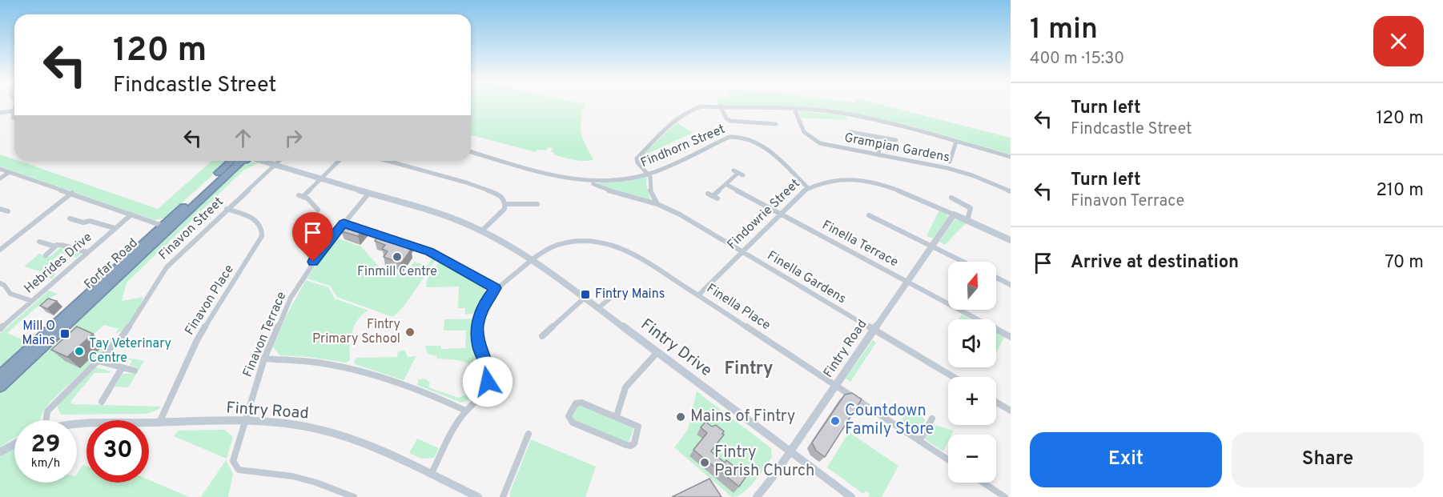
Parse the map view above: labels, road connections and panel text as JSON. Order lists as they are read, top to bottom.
{
  "streets": {
    "highway": ["Forfar Road"],
    "street": [
      "Findhorn Street",
      "Grampian Gardens",
      "Findowrie Street",
      "Finavon Street",
      "Finella Terrace",
      "Hebrides Drive",
      "Finella Gardens",
      "Finavon Place",
      "Finella Place",
      "Finavon Terrace",
      "Fintry Drive",
      "Fintry Road"
    ]
  },
  "crossings": [
    ["Findhorn Street", "Findowrie Street"],
    ["Findhorn Street", "Finella Gardens"],
    ["Findowrie Street", "Finella Terrace"],
    ["Findowrie Street", "Finella Gardens"],
    ["Findowrie Street", "Finella Place"],
    ["Findowrie Street", "Fintry Road"],
    ["Finavon Street", "Finavon Place"],
    ["Finavon Street", "Fintry Drive"],
    ["Finella Terrace", "Fintry Road"],
    ["Finella Gardens", "Fintry Road"],
    ["Finavon Place", "Fintry Road"],
    ["Finella Place", "Fintry Drive"],
    ["Finella Place", "Fintry Road"],
    ["Finavon Terrace", "Fintry Drive"],
    ["Finavon Terrace", "Fintry Road"],
    ["Fintry Drive", "Fintry Road"]
  ],
  "districts": ["Fintry"],
  "places": {
    "other": [
      "Finmill Centre",
      "Fintry Primary School",
      "Tay Veterinary Centre",
      "Mains of Fintry",
      "Countdown Family Store",
      "Fintry Parish Church"
    ],
    "transit": ["Fintry Mains", "Mill O Mains"]
  },
  "north": "top",
  "page": {
    "heading": ["1 min", "400 m · 15:30"],
    "turn": ["120 m", "Findcastle Street"],
    "list": [
      {
        "name": "Turn left",
        "note": "Findcastle Street",
        "value": "120 m"
      },
      {
        "name": "Turn left",
        "note": "Finavon Terrace",
        "value": "210 m"
      },
      {
        "name": "Arrive at destination",
        "value": "70 m"
      }
    ],
    "map_buttons": ["+", "−"],
    "speed": "29 km/h",
    "limit": "30",
    "buttons": ["Exit", "Share"]
  }
}
